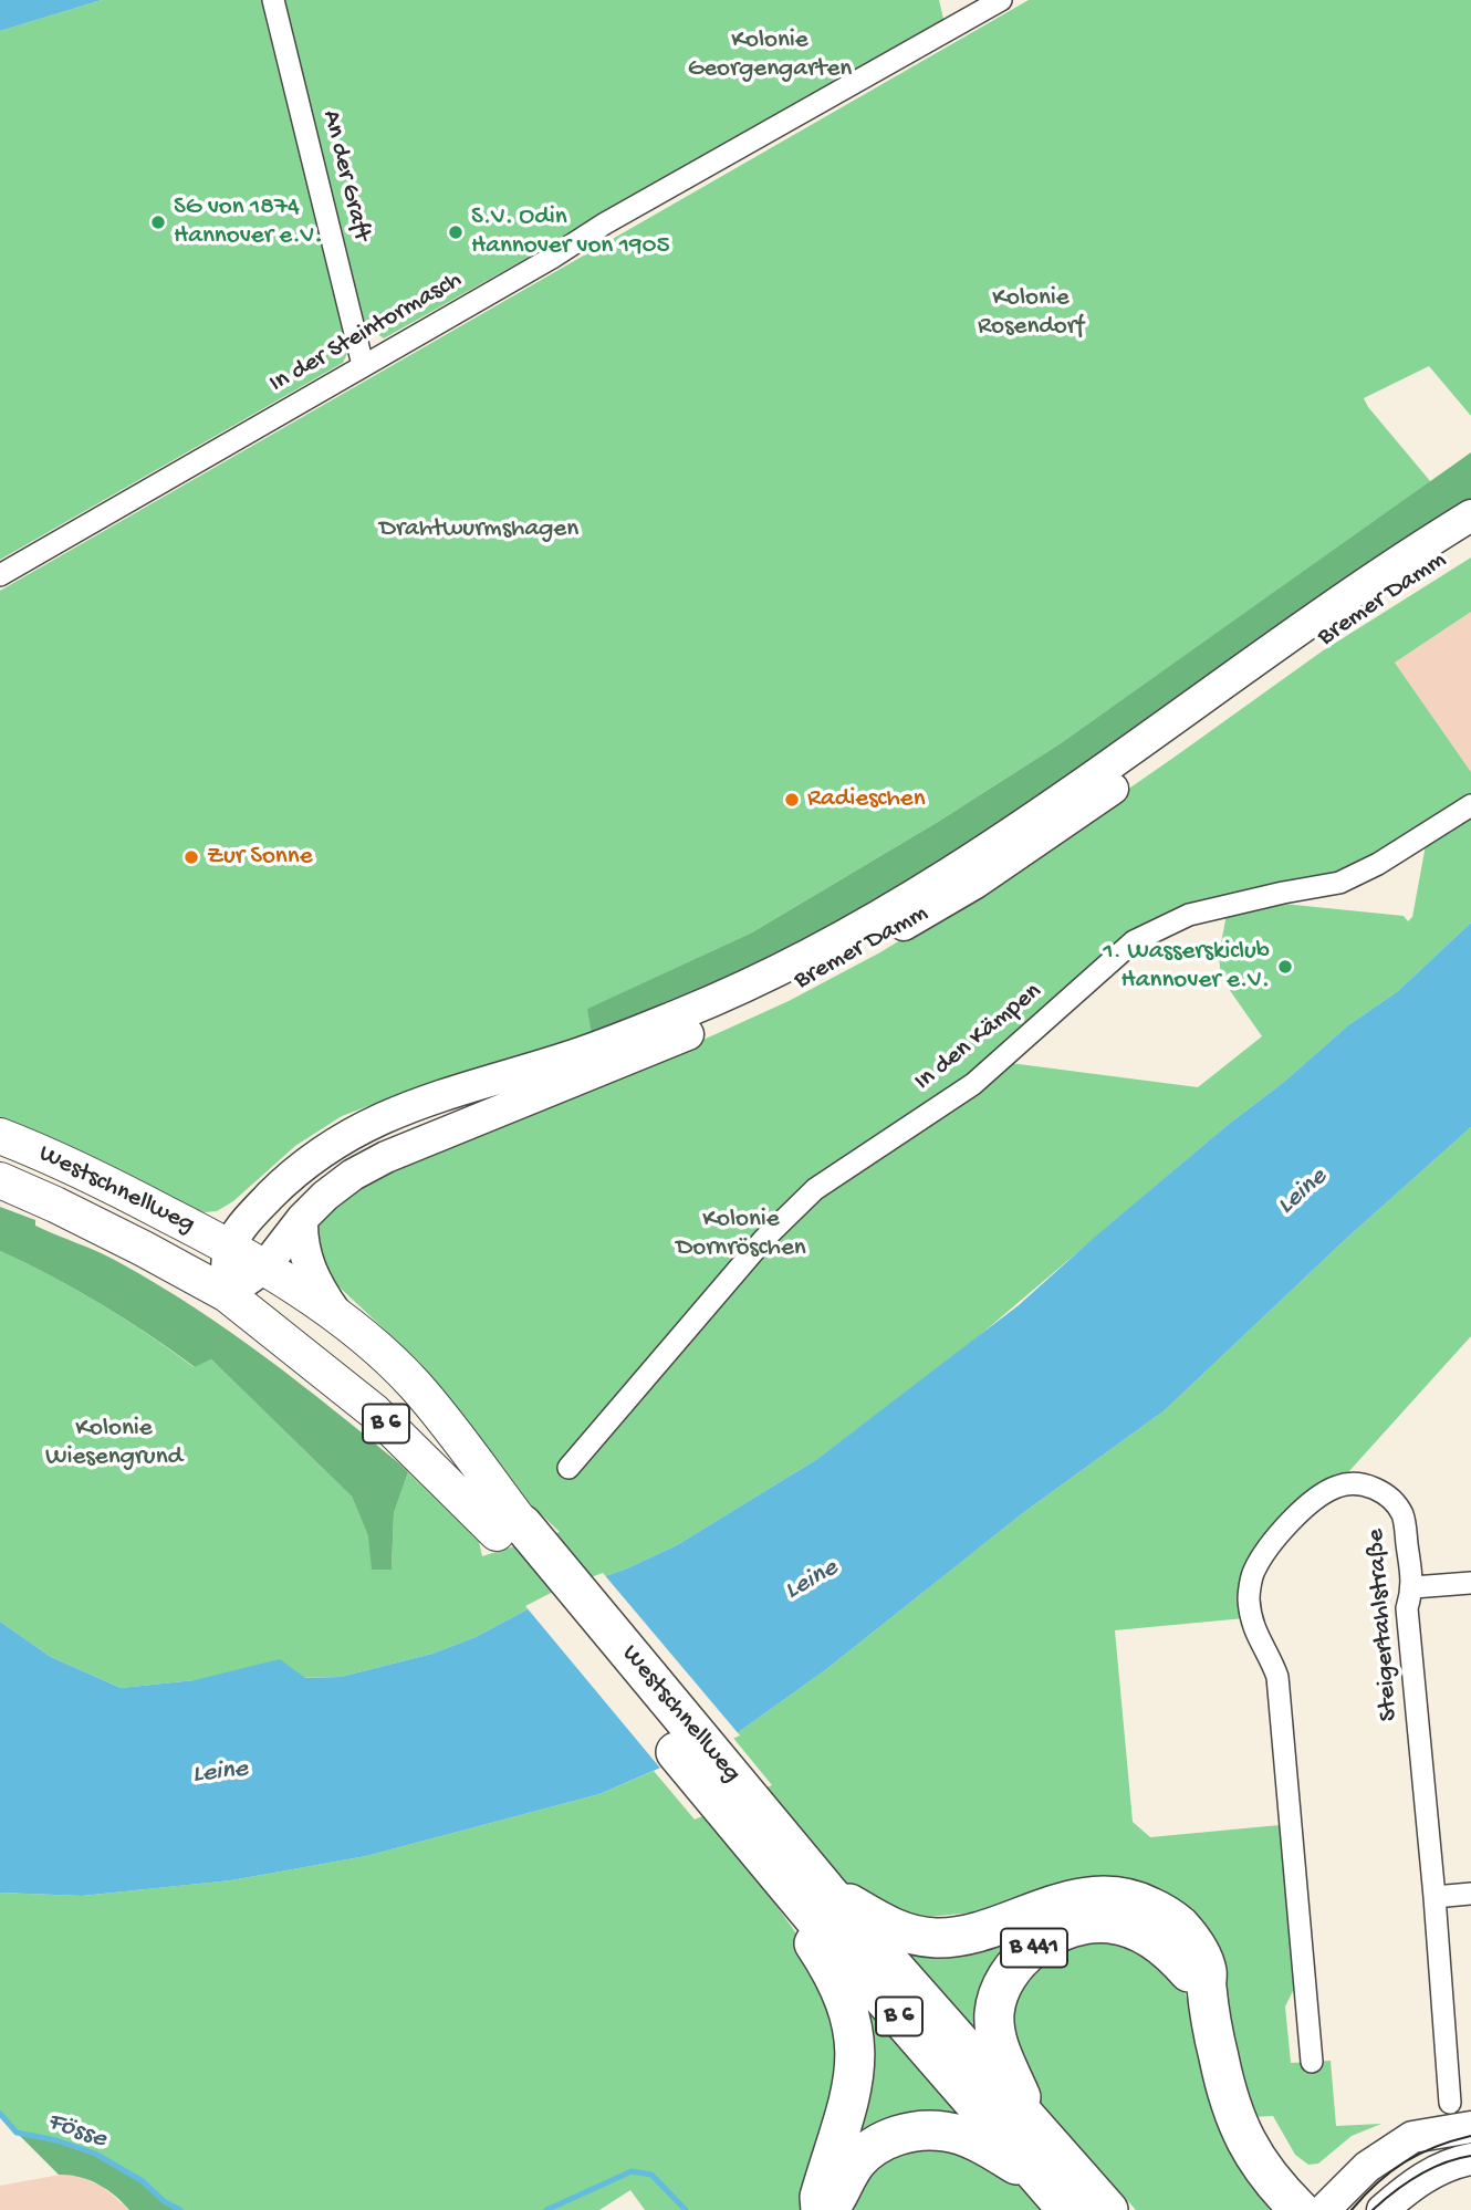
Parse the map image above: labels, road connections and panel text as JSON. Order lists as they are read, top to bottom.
{
  "streets": {
    "highway": ["Westschnellweg", "B 6", "B 441"],
    "main road": ["Bremer Damm"],
    "street": [
      "An der Graft",
      "In der Steintormasch",
      "In den Kämpen",
      "Steigertahlstraße"
    ]
  },
  "crossings": [
    ["An der Graft", "In der Steintormasch"],
    ["Bremer Damm", "Westschnellweg"],
    ["Westschnellweg", "B 441"]
  ],
  "water": ["Leine", "Fösse"],
  "parks": [
    "Kolonie Georgengarten",
    "Kolonie Rosendorf",
    "Drahtwurmshagen",
    "Kolonie Dornröschen",
    "Kolonie Wiesengrund"
  ],
  "places": [
    "SG von 1874 Hannover e.V.",
    "S.V. Odin Hannover von 1905",
    "Radieschen",
    "Zur Sonne",
    "1. Wasserskiclub Hannover e.V."
  ]
}
